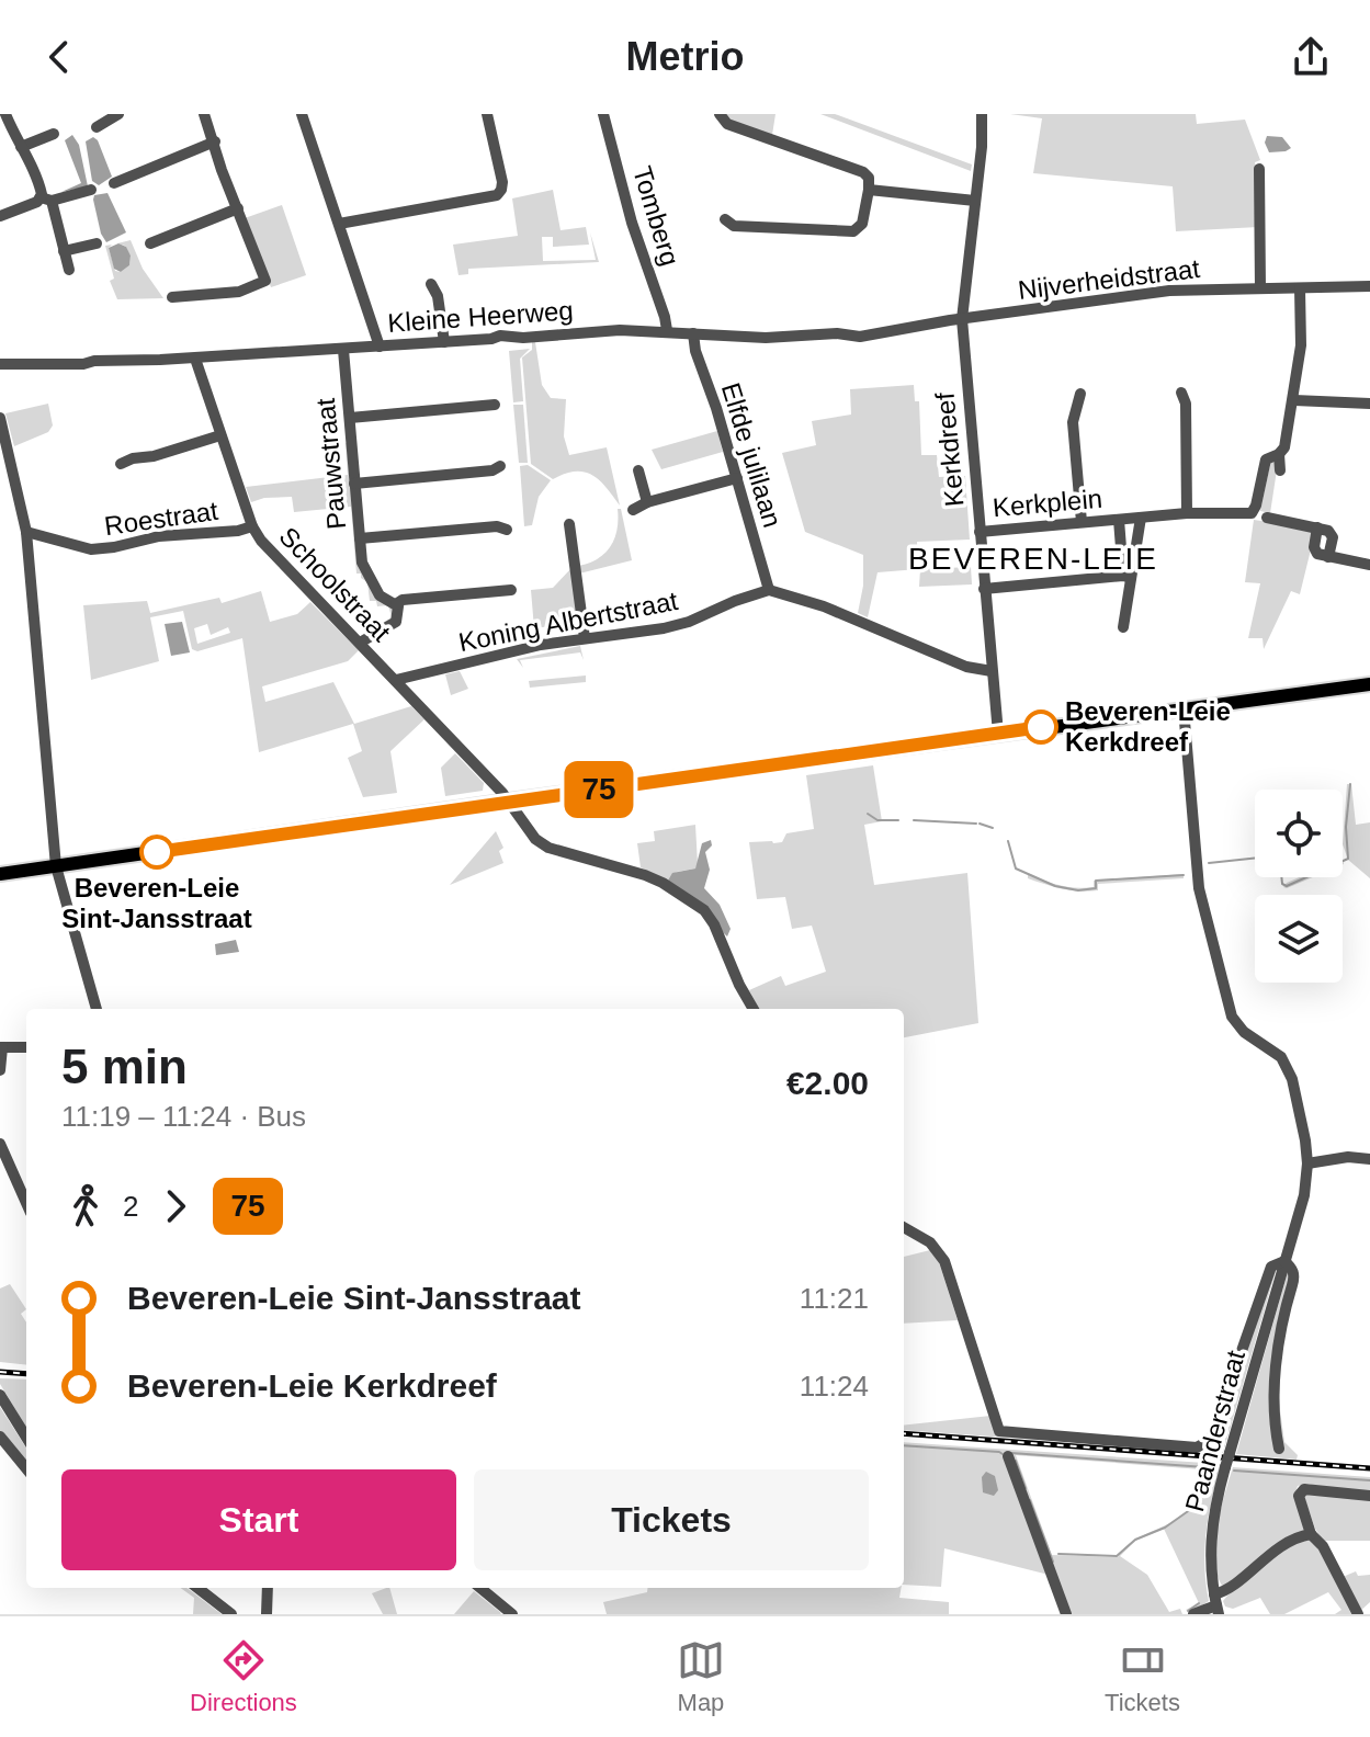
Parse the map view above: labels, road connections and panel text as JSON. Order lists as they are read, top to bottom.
{
  "streets": {
    "street": [
      "Tomberg",
      "Nijverheidstraat",
      "Kleine Heerweg",
      "Kerkdreef",
      "Elfde julilaan",
      "Pauwstraat",
      "Kerkplein",
      "Roestraat",
      "Schoolstraat",
      "Koning Albertstraat",
      "Paanderstraat"
    ]
  },
  "crossings": [
    ["Tomberg", "Kleine Heerweg"],
    ["Nijverheidstraat", "Kleine Heerweg"],
    ["Nijverheidstraat", "Kerkdreef"],
    ["Kleine Heerweg", "Kerkdreef"],
    ["Kleine Heerweg", "Elfde julilaan"],
    ["Kleine Heerweg", "Pauwstraat"],
    ["Kleine Heerweg", "Schoolstraat"],
    ["Kerkdreef", "Kerkplein"],
    ["Elfde julilaan", "Koning Albertstraat"],
    ["Roestraat", "Schoolstraat"],
    ["Schoolstraat", "Koning Albertstraat"]
  ],
  "districts": ["BEVEREN-LEIE"],
  "places": ["Beveren-Leie Kerkdreef", "Beveren-Leie Sint-Jansstraat"],
  "lines": ["bus line 75"],
  "page": {
    "header": "Metrio",
    "on_map": "75",
    "heading": ["5 min", "11:19 – 11:24 · Bus", "€2.00"],
    "legs": ["2", "75"],
    "list": [
      {
        "name": "Beveren-Leie Sint-Jansstraat",
        "value": "11:21"
      },
      {
        "name": "Beveren-Leie Kerkdreef",
        "value": "11:24"
      }
    ],
    "buttons": ["Start", "Tickets"],
    "tabs": ["Directions", "Map", "Tickets"]
  }
}
